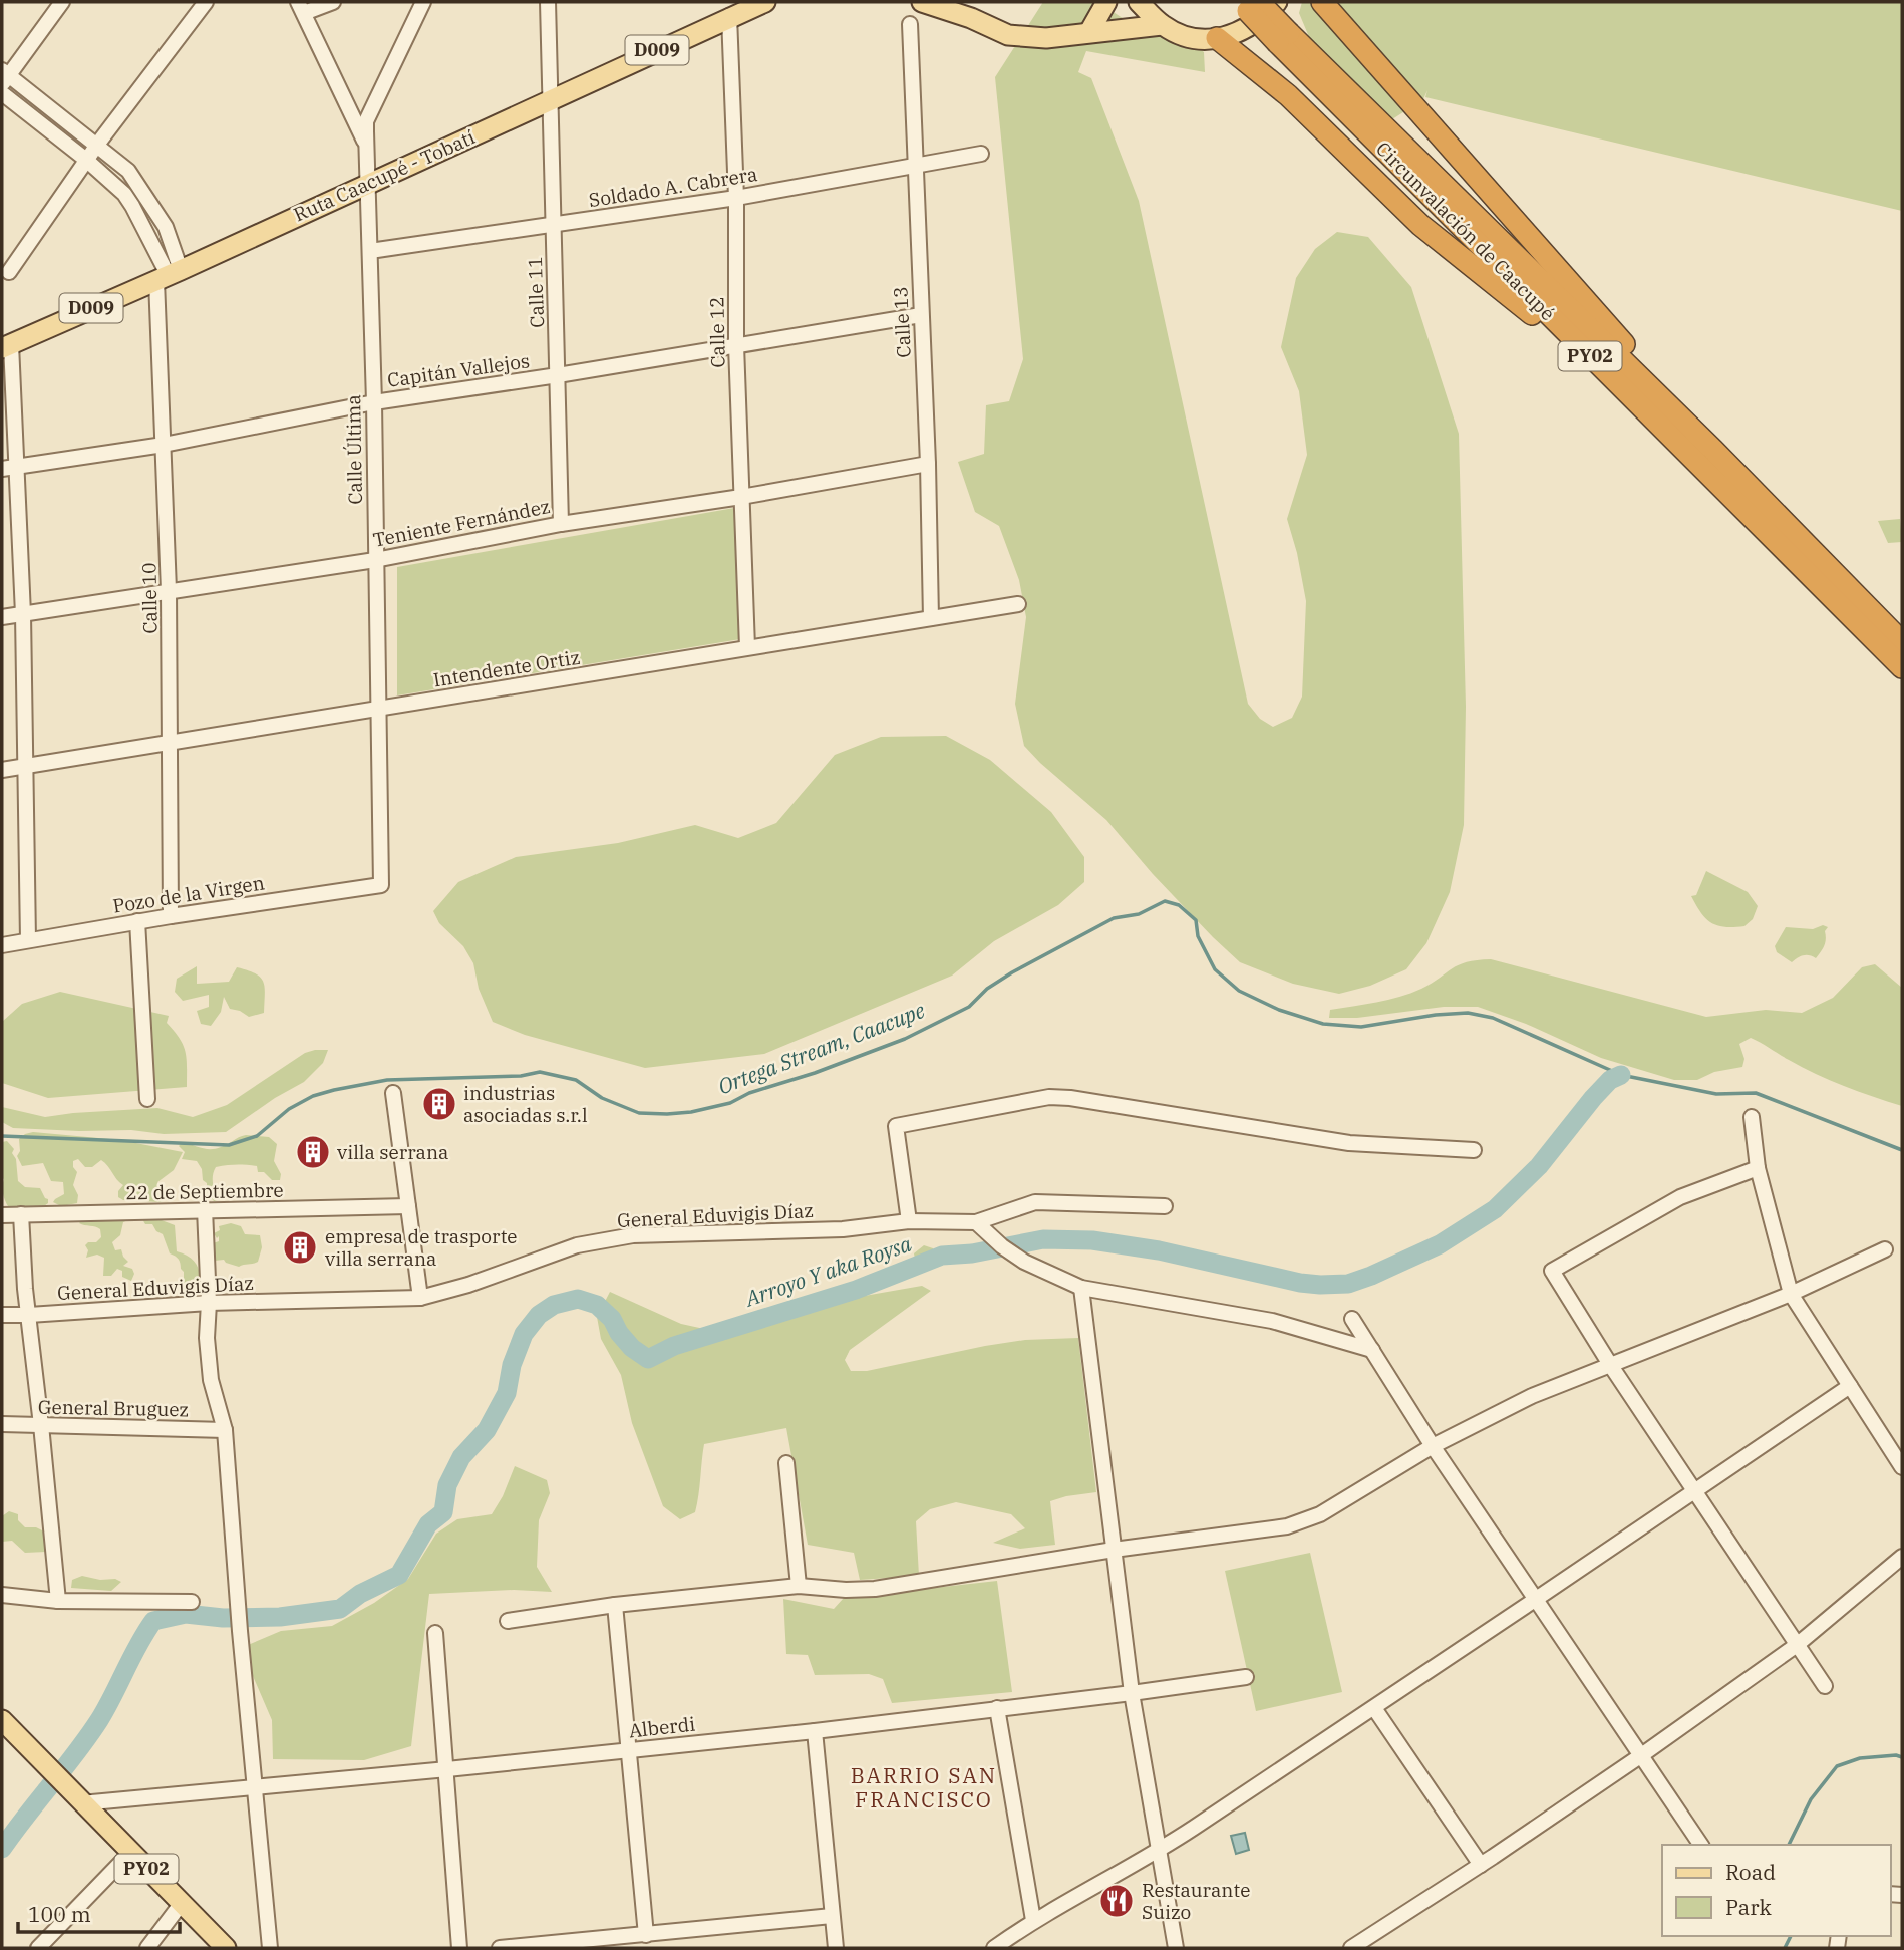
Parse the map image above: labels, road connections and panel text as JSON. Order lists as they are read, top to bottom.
{
  "streets": {
    "highway": ["Circunvalación de Caacupé", "PY02"],
    "main road": ["D009", "Ruta Caacupé - Tobatí"],
    "street": [
      "Soldado A. Cabrera",
      "Calle 11",
      "Calle 13",
      "Calle 12",
      "Capitán Vallejos",
      "Calle Última",
      "Teniente Fernández",
      "Calle 10",
      "Intendente Ortiz",
      "Pozo de la Virgen",
      "22 de Septiembre",
      "General Eduvigis Díaz",
      "General Bruguez",
      "Alberdi"
    ]
  },
  "crossings": [
    ["Ruta Caacupé - Tobatí", "Calle 11"],
    ["Ruta Caacupé - Tobatí", "Calle 12"],
    ["Ruta Caacupé - Tobatí", "Calle Última"],
    ["Ruta Caacupé - Tobatí", "Calle 10"],
    ["Soldado A. Cabrera", "Calle 11"],
    ["Soldado A. Cabrera", "Calle 13"],
    ["Soldado A. Cabrera", "Calle 12"],
    ["Soldado A. Cabrera", "Calle Última"],
    ["Calle 11", "Capitán Vallejos"],
    ["Calle 11", "Teniente Fernández"],
    ["Calle 13", "Capitán Vallejos"],
    ["Calle 13", "Teniente Fernández"],
    ["Calle 13", "Intendente Ortiz"],
    ["Calle 12", "Capitán Vallejos"],
    ["Calle 12", "Teniente Fernández"],
    ["Calle 12", "Intendente Ortiz"],
    ["PY02", "Alberdi"],
    ["Capitán Vallejos", "Calle Última"],
    ["Capitán Vallejos", "Calle 10"],
    ["Calle Última", "Teniente Fernández"],
    ["Calle Última", "Intendente Ortiz"],
    ["Calle Última", "Pozo de la Virgen"],
    ["Teniente Fernández", "Calle 10"],
    ["Calle 10", "Intendente Ortiz"],
    ["Calle 10", "Pozo de la Virgen"]
  ],
  "districts": ["BARRIO SAN FRANCISCO"],
  "water": ["Ortega Stream, Caacupe", "Arroyo Y aka Roysa"],
  "places": {
    "building": ["industrias asociadas s.r.l", "villa serrana", "empresa de trasporte villa serrana"],
    "restaurant": ["Restaurante Suizo"]
  },
  "legend": ["Road", "Park"],
  "scale_bar": "100 m"
}
